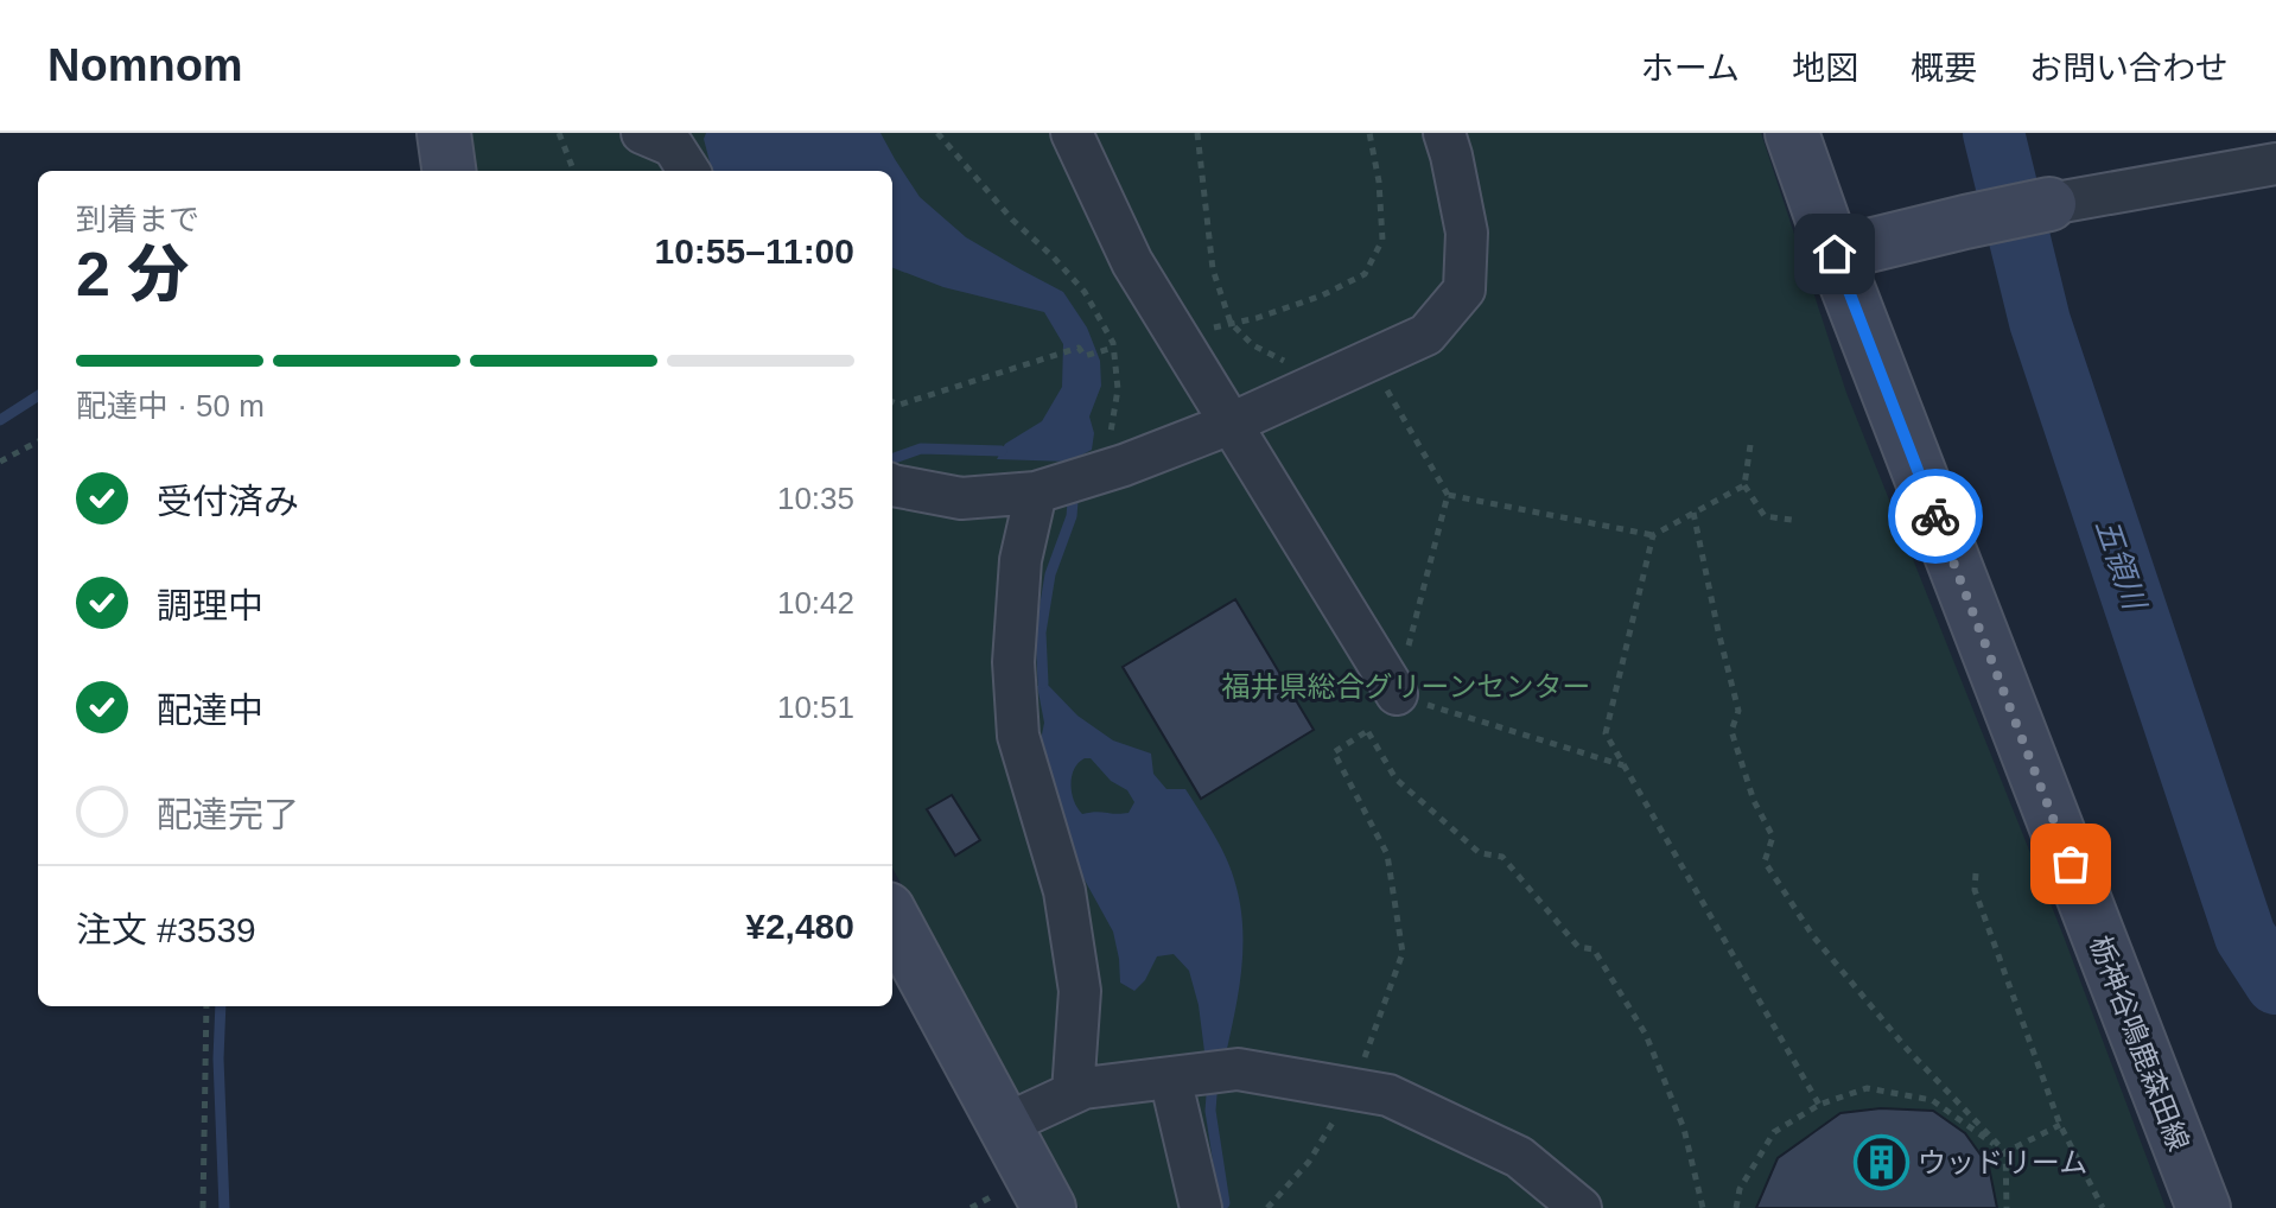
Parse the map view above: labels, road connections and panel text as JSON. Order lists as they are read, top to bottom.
{
  "streets": {
    "main road": ["栃神谷鳴鹿森田線"]
  },
  "water": ["五領川"],
  "parks": ["福井県総合グリーンセンター"],
  "places": {
    "building": ["ウッドリーム"]
  },
  "page": {
    "header": "Nomnom",
    "nav": [
      "ホーム",
      "地図",
      "概要",
      "お問い合わせ"
    ],
    "heading": ["2 分", "到着まで", "10:55–11:00"],
    "panel": ["注文 #3539", "¥2,480"],
    "bar": "配達中 · 50 m",
    "list": [
      ["受付済み", "10:35"],
      ["調理中", "10:42"],
      ["配達中", "10:51"],
      "配達完了"
    ]
  }
}
